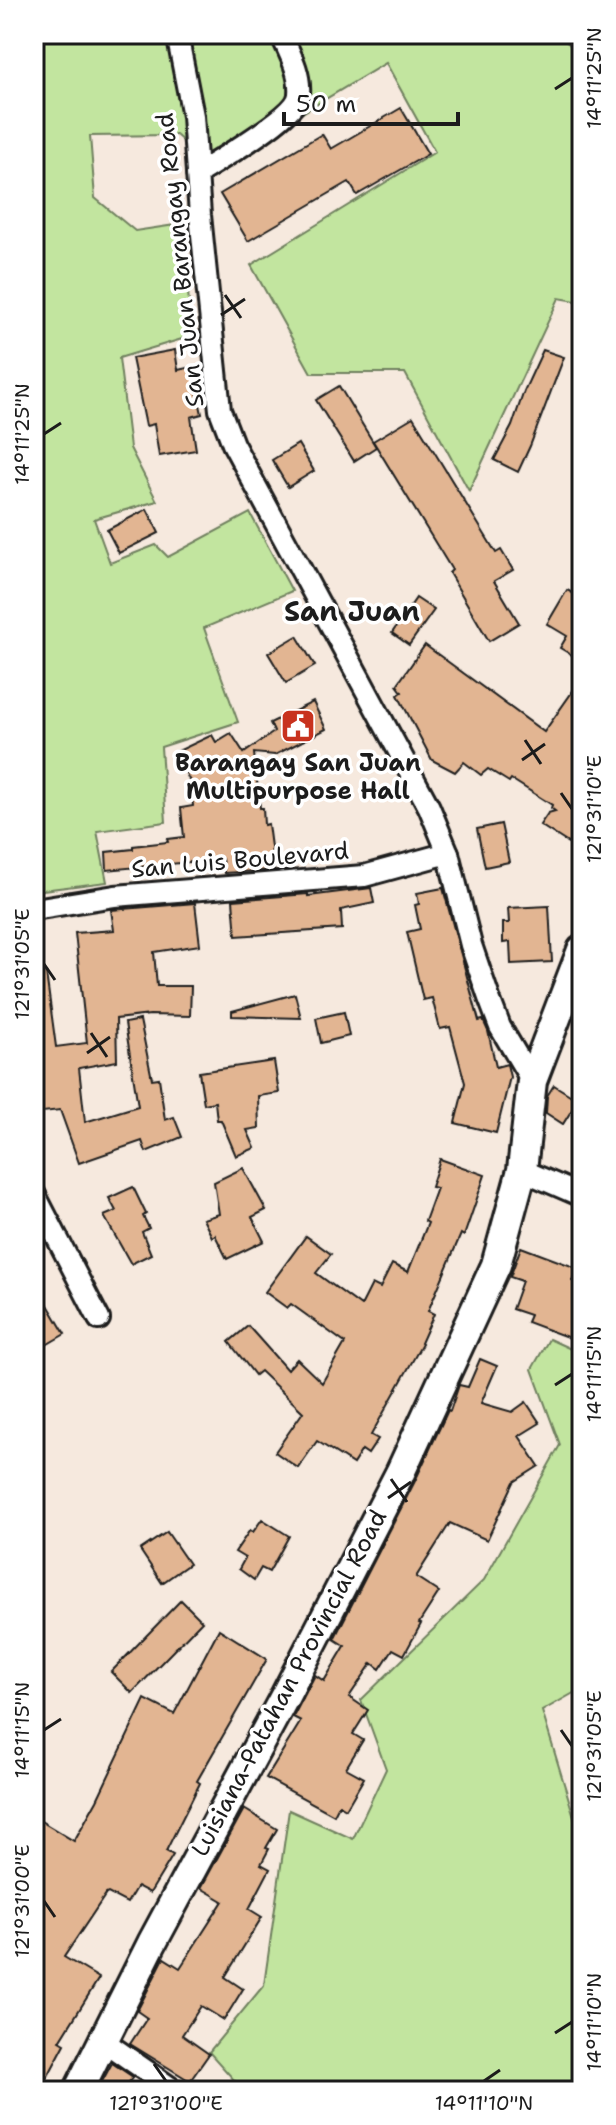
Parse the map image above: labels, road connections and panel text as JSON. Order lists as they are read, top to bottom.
{
  "streets": {
    "street": ["San Juan Barangay Road", "San Luis Boulevard", "Luisiana-Patahan Provincial Road"]
  },
  "crossings": [
    ["San Juan Barangay Road", "San Luis Boulevard"],
    ["San Juan Barangay Road", "Luisiana-Patahan Provincial Road"]
  ],
  "districts": ["San Juan"],
  "places": {
    "public building": ["Barangay San Juan Multipurpose Hall"]
  },
  "scale_bar": "50 m",
  "coordinates": [
    "14°11'25\"N",
    "121°31'10\"E",
    "121°31'05\"E",
    "14°11'15\"N",
    "121°31'00\"E",
    "14°11'10\"N"
  ]
}
